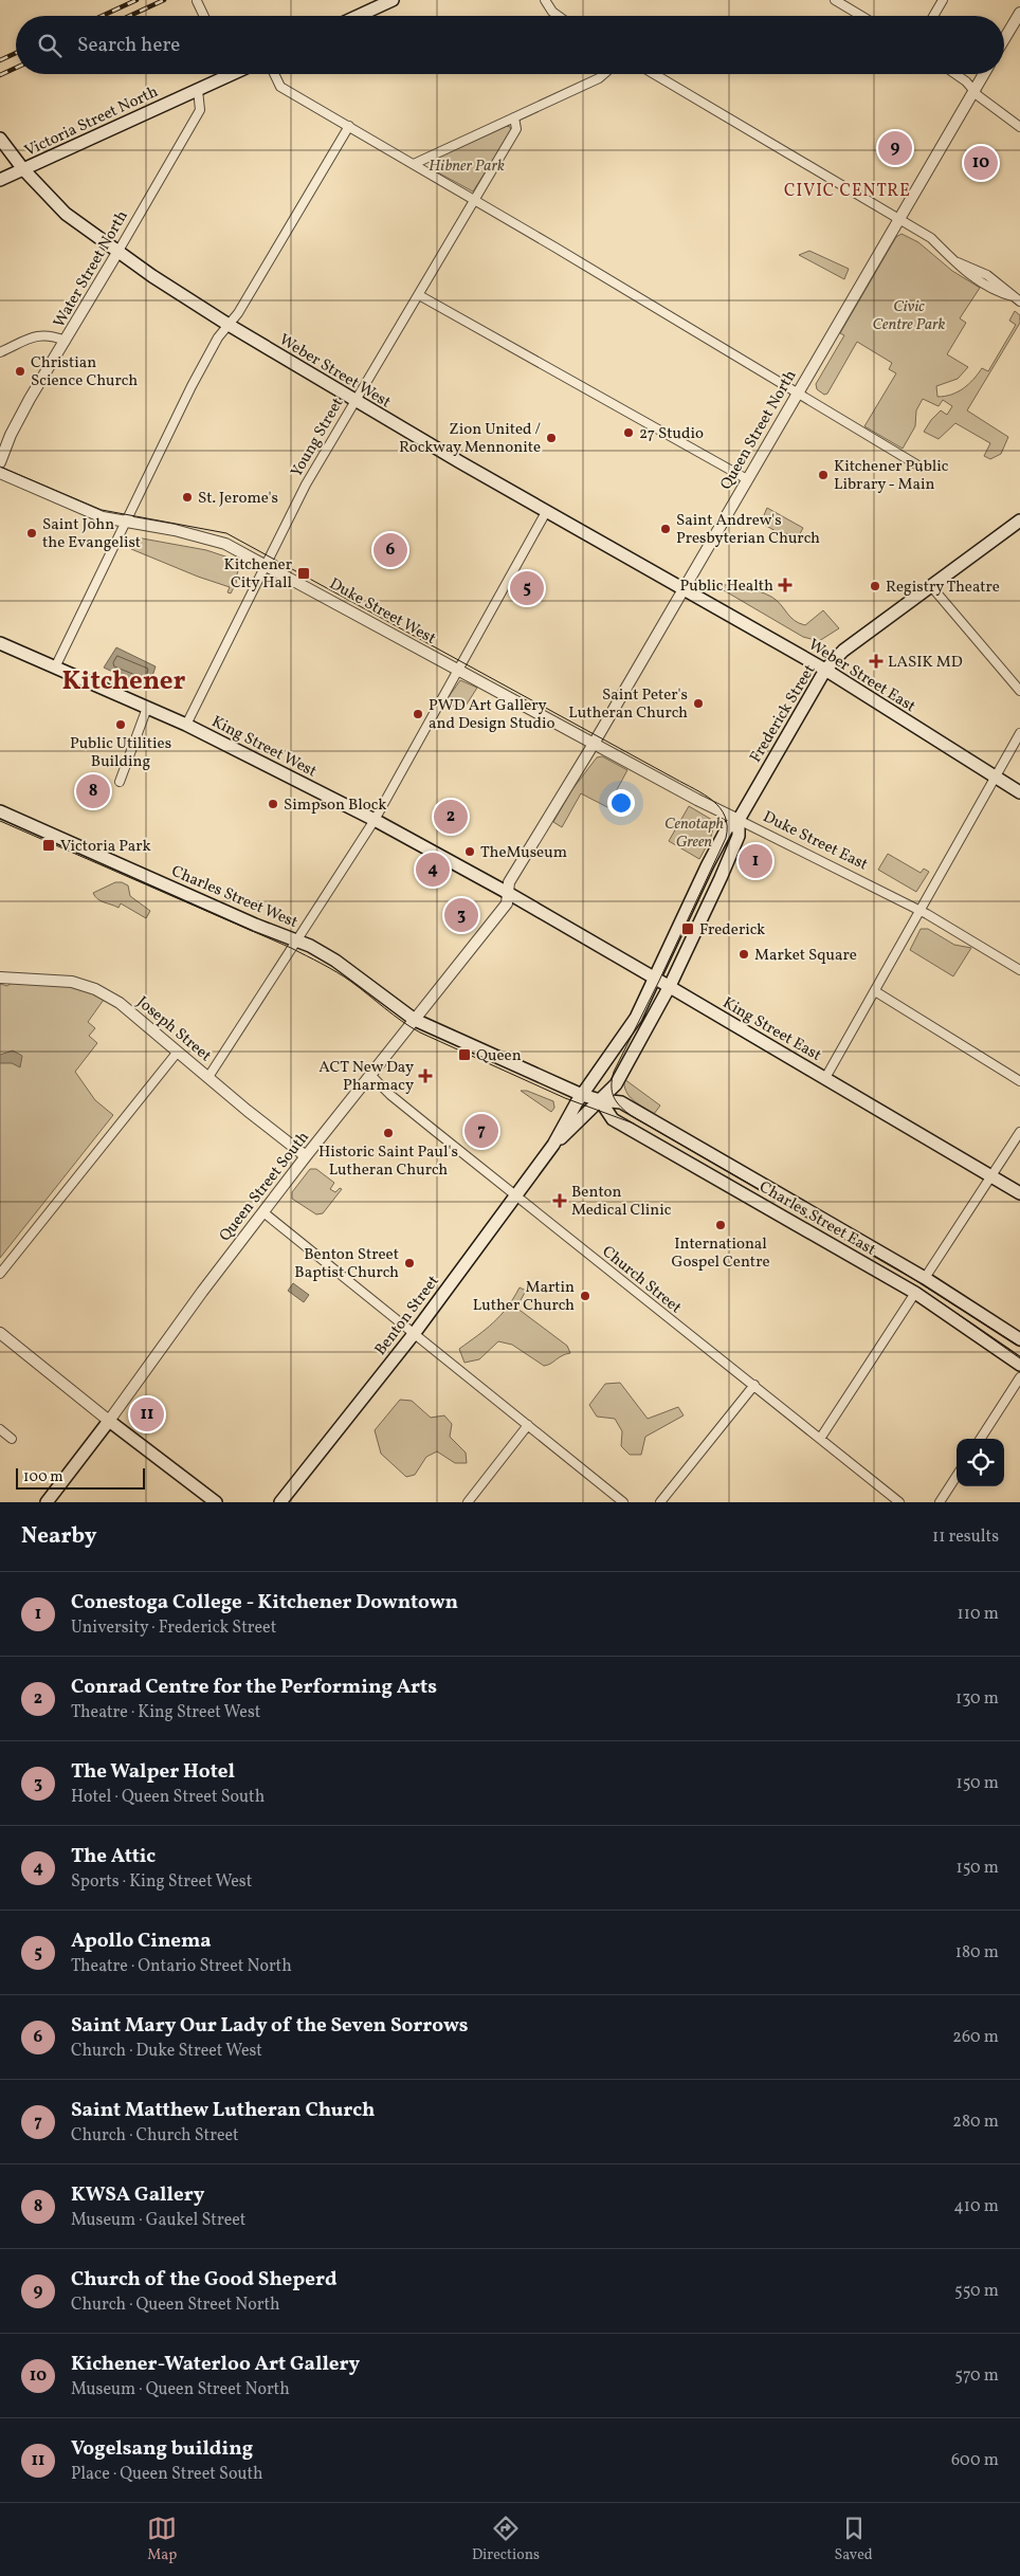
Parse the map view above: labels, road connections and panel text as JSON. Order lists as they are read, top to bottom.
{
  "streets": {
    "main road": [
      "Victoria Street North",
      "Weber Street West",
      "Weber Street East",
      "Frederick Street",
      "King Street West",
      "Charles Street West",
      "King Street East",
      "Queen Street South",
      "Charles Street East",
      "Benton Street"
    ],
    "street": [
      "Water Street North",
      "Queen Street North",
      "Young Street",
      "Duke Street West",
      "Duke Street East",
      "Joseph Street",
      "Church Street"
    ]
  },
  "crossings": [
    ["Victoria Street North", "Water Street North"],
    ["Victoria Street North", "Weber Street West"],
    ["Water Street North", "Weber Street West"],
    ["Weber Street West", "Queen Street North"],
    ["Weber Street West", "Young Street"],
    ["Weber Street West", "Weber Street East"],
    ["Queen Street North", "Duke Street West"],
    ["Queen Street North", "Weber Street East"],
    ["Queen Street North", "King Street West"],
    ["Queen Street North", "Duke Street East"],
    ["Queen Street North", "King Street East"],
    ["Queen Street North", "Queen Street South"],
    ["Young Street", "Duke Street West"],
    ["Young Street", "King Street West"],
    ["Duke Street West", "Duke Street East"],
    ["Weber Street East", "Frederick Street"],
    ["Frederick Street", "Duke Street East"],
    ["Frederick Street", "King Street East"],
    ["Frederick Street", "Benton Street"],
    ["King Street West", "King Street East"],
    ["King Street West", "Queen Street South"],
    ["Charles Street West", "Queen Street South"],
    ["Charles Street West", "Charles Street East"],
    ["Joseph Street", "Queen Street South"],
    ["King Street East", "Queen Street South"],
    ["King Street East", "Benton Street"],
    ["Queen Street South", "Charles Street East"],
    ["Queen Street South", "Church Street"],
    ["Charles Street East", "Benton Street"],
    ["Church Street", "Benton Street"]
  ],
  "districts": ["CIVIC CENTRE", "Kitchener"],
  "parks": ["Hibner Park", "Civic Centre Park", "Cenotaph Green"],
  "places": {
    "other": [
      "Christian Science Church",
      "27 Studio",
      "Zion United / Rockway Mennonite",
      "Kitchener Public Library - Main",
      "St. Jerome's",
      "Saint Andrew's Presbyterian Church",
      "Saint John the Evangelist",
      "Registry Theatre",
      "Saint Peter's Lutheran Church",
      "PWD Art Gallery and Design Studio",
      "Public Utilities Building",
      "Simpson Block",
      "TheMuseum",
      "Market Square",
      "Historic Saint Paul's Lutheran Church",
      "International Gospel Centre",
      "Benton Street Baptist Church",
      "Martin Luther Church"
    ],
    "transit": [
      "Kitchener City Hall",
      "Victoria Park",
      "Frederick",
      "Queen"
    ],
    "health": [
      "Public Health",
      "LASIK MD",
      "ACT New Day Pharmacy",
      "Benton Medical Clinic"
    ]
  },
  "scale_bar": "100 m",
  "page": {
    "search": "Search here",
    "pins": [
      "9",
      "10",
      "6",
      "5",
      "8",
      "2",
      "1",
      "4",
      "3",
      "7",
      "11"
    ],
    "scale": "100 m",
    "heading": ["Nearby", "11 results"],
    "list": [
      {
        "mark": "1",
        "name": "Conestoga College - Kitchener Downtown",
        "note": "University · Frederick Street",
        "value": "110 m"
      },
      {
        "mark": "2",
        "name": "Conrad Centre for the Performing Arts",
        "note": "Theatre · King Street West",
        "value": "130 m"
      },
      {
        "mark": "3",
        "name": "The Walper Hotel",
        "note": "Hotel · Queen Street South",
        "value": "150 m"
      },
      {
        "mark": "4",
        "name": "The Attic",
        "note": "Sports · King Street West",
        "value": "150 m"
      },
      {
        "mark": "5",
        "name": "Apollo Cinema",
        "note": "Theatre · Ontario Street North",
        "value": "180 m"
      },
      {
        "mark": "6",
        "name": "Saint Mary Our Lady of the Seven Sorrows",
        "note": "Church · Duke Street West",
        "value": "260 m"
      },
      {
        "mark": "7",
        "name": "Saint Matthew Lutheran Church",
        "note": "Church · Church Street",
        "value": "280 m"
      },
      {
        "mark": "8",
        "name": "KWSA Gallery",
        "note": "Museum · Gaukel Street",
        "value": "410 m"
      },
      {
        "mark": "9",
        "name": "Church of the Good Sheperd",
        "note": "Church · Queen Street North",
        "value": "550 m"
      },
      {
        "mark": "10",
        "name": "Kichener-Waterloo Art Gallery",
        "note": "Museum · Queen Street North",
        "value": "570 m"
      },
      {
        "mark": "11",
        "name": "Vogelsang building",
        "note": "Place · Queen Street South",
        "value": "600 m"
      }
    ],
    "nav": ["Map", "Directions", "Saved"]
  }
}
